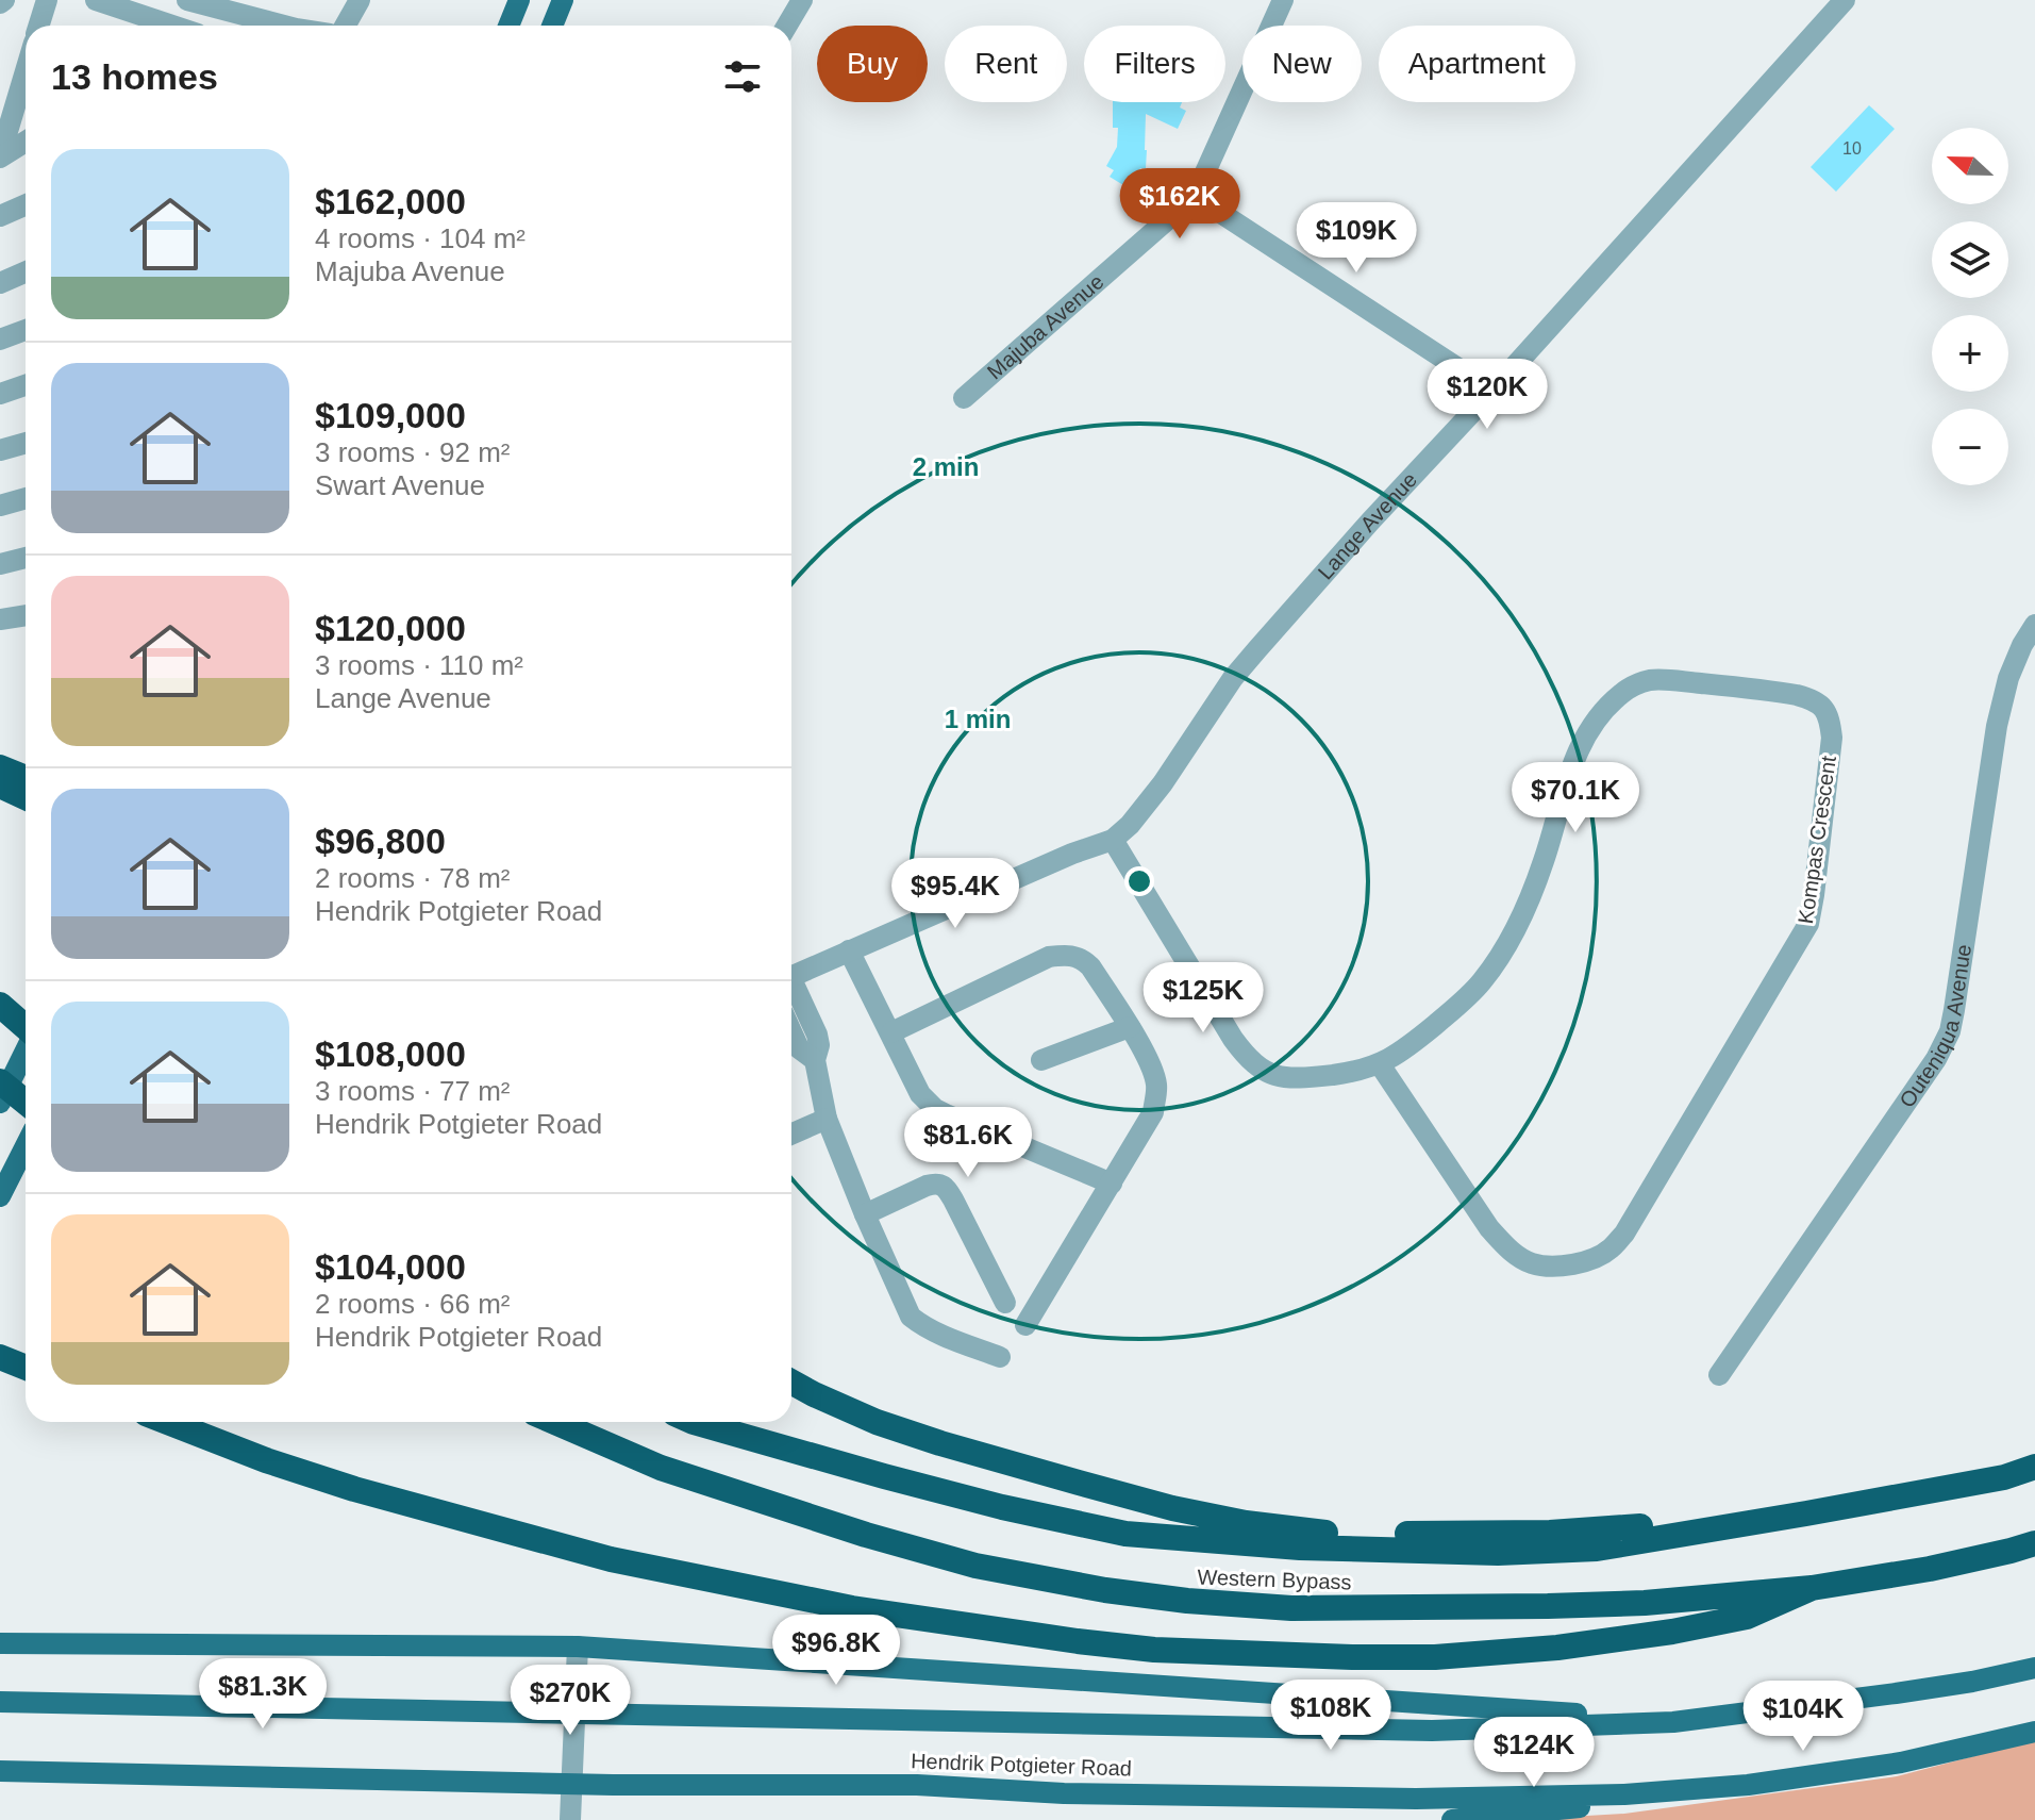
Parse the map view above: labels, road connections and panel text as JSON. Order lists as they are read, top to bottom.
{
  "streets": {
    "highway": ["Western Bypass"],
    "main road": ["Hendrik Potgieter Road"],
    "street": [
      "Majuba Avenue",
      "Lange Avenue",
      "Kompas Crescent",
      "Outeniqua Avenue"
    ]
  },
  "crossings": [
    ["Lange Avenue", "Kompas Crescent"]
  ],
  "house_numbers": ["10"],
  "north": "left",
  "page": {
    "chip": [
      "Buy",
      "Rent",
      "Filters",
      "New",
      "Apartment"
    ],
    "heading": "13 homes",
    "map_buttons": ["+", "−"],
    "list": [
      {
        "name": "$162,000",
        "note": "4 rooms · 104 m² · Majuba Avenue"
      },
      {
        "name": "$109,000",
        "note": "3 rooms · 92 m² · Swart Avenue"
      },
      {
        "name": "$120,000",
        "note": "3 rooms · 110 m² · Lange Avenue"
      },
      {
        "name": "$96,800",
        "note": "2 rooms · 78 m² · Hendrik Potgieter Road"
      },
      {
        "name": "$108,000",
        "note": "3 rooms · 77 m² · Hendrik Potgieter Road"
      },
      {
        "name": "$104,000",
        "note": "2 rooms · 66 m² · Hendrik Potgieter Road"
      }
    ],
    "price": [
      "$162K",
      "$109K",
      "$120K",
      "$70.1K",
      "$95.4K",
      "$125K",
      "$81.6K",
      "$96.8K",
      "$81.3K",
      "$270K",
      "$108K",
      "$104K",
      "$124K"
    ]
  },
  "rings": ["2 min", "1 min"]
}
